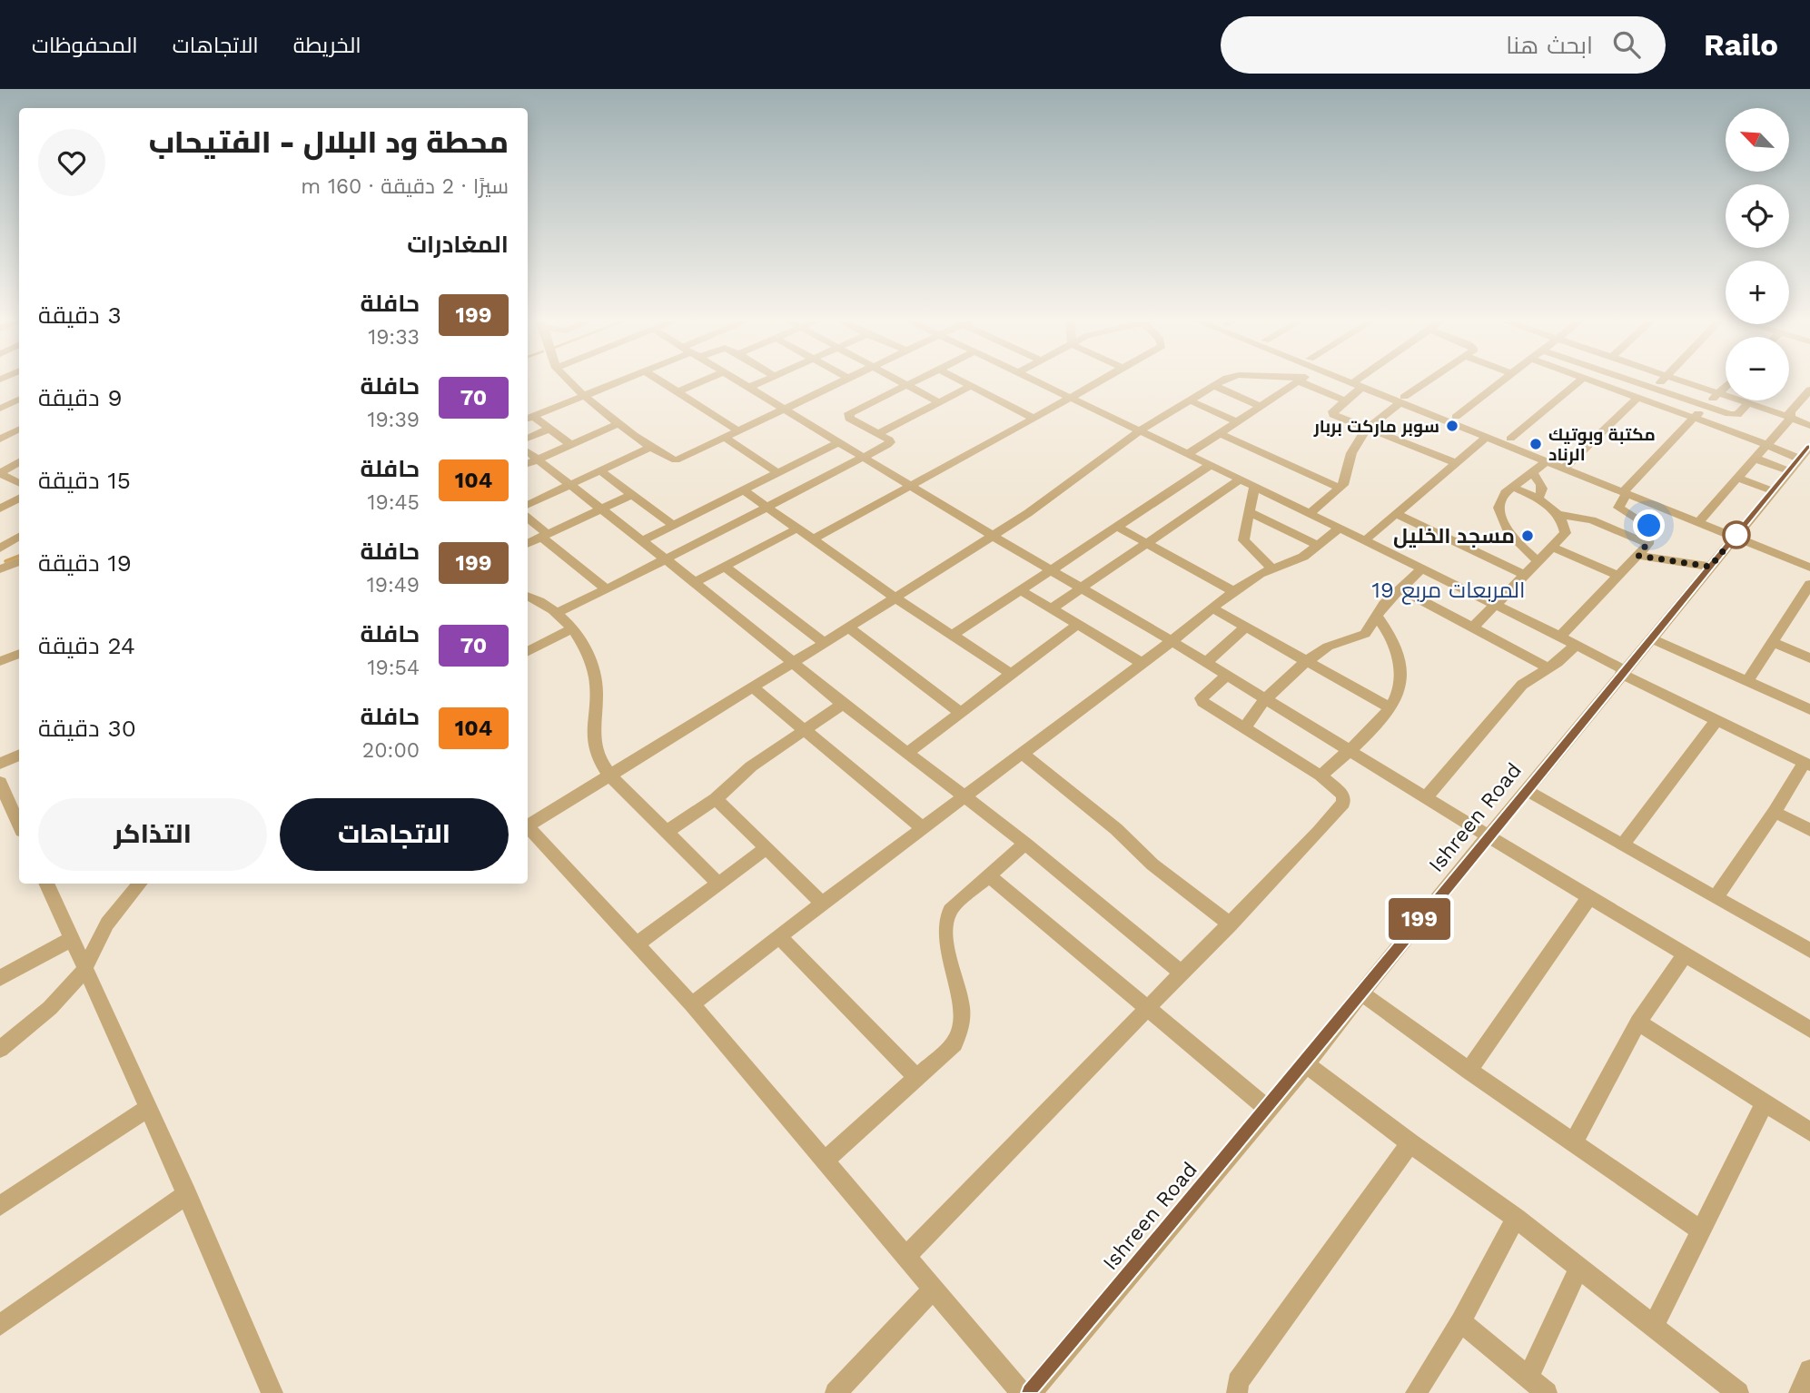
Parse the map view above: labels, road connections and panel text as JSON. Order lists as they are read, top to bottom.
{
  "streets": {
    "street": ["Ishreen Road"]
  },
  "districts": ["المربعات مربع 19"],
  "places": ["سوبر ماركت بربار", "مكتبة وبوتيك الرناد", "مسجد الخليل"],
  "lines": ["bus line 199"],
  "north": "top left",
  "page": {
    "header": "Railo",
    "search": "ابحث هنا",
    "nav": ["الخريطة", "الاتجاهات", "المحفوظات"],
    "on_map": "199",
    "map_buttons": ["+", "−"],
    "heading": [
      ["محطة ود البلال - الفتيحاب", "سيرًا · 2 دقيقة · 160 m"],
      "المغادرات"
    ],
    "list": [
      {
        "mark": "199",
        "name": "حافلة",
        "note": "19:33",
        "value": "3 دقيقة"
      },
      {
        "mark": "70",
        "name": "حافلة",
        "note": "19:39",
        "value": "9 دقيقة"
      },
      {
        "mark": "104",
        "name": "حافلة",
        "note": "19:45",
        "value": "15 دقيقة"
      },
      {
        "mark": "199",
        "name": "حافلة",
        "note": "19:49",
        "value": "19 دقيقة"
      },
      {
        "mark": "70",
        "name": "حافلة",
        "note": "19:54",
        "value": "24 دقيقة"
      },
      {
        "mark": "104",
        "name": "حافلة",
        "note": "20:00",
        "value": "30 دقيقة"
      }
    ],
    "buttons": ["الاتجاهات", "التذاكر"]
  }
}
